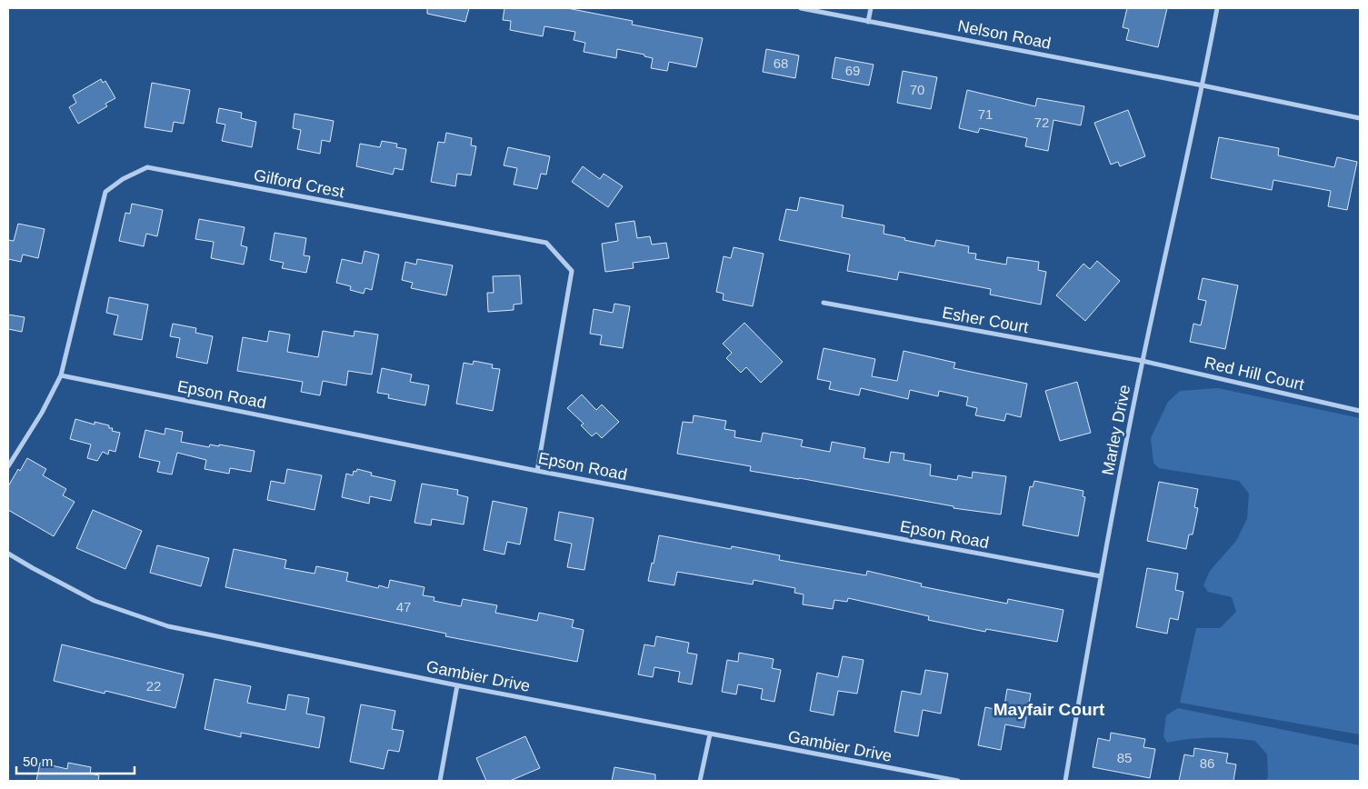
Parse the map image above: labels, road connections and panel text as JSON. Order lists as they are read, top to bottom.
{
  "streets": {
    "street": [
      "Nelson Road",
      "Gilford Crest",
      "Esher Court",
      "Red Hill Court",
      "Epson Road",
      "Marley Drive",
      "Gambier Drive"
    ]
  },
  "crossings": [
    ["Nelson Road", "Marley Drive"],
    ["Gilford Crest", "Epson Road"],
    ["Esher Court", "Red Hill Court"],
    ["Esher Court", "Marley Drive"],
    ["Red Hill Court", "Marley Drive"],
    ["Epson Road", "Marley Drive"]
  ],
  "districts": ["Mayfair Court"],
  "house_numbers": [
    "68",
    "69",
    "70",
    "71",
    "72",
    "47",
    "22",
    "85",
    "86"
  ],
  "scale_bar": "50 m"
}
